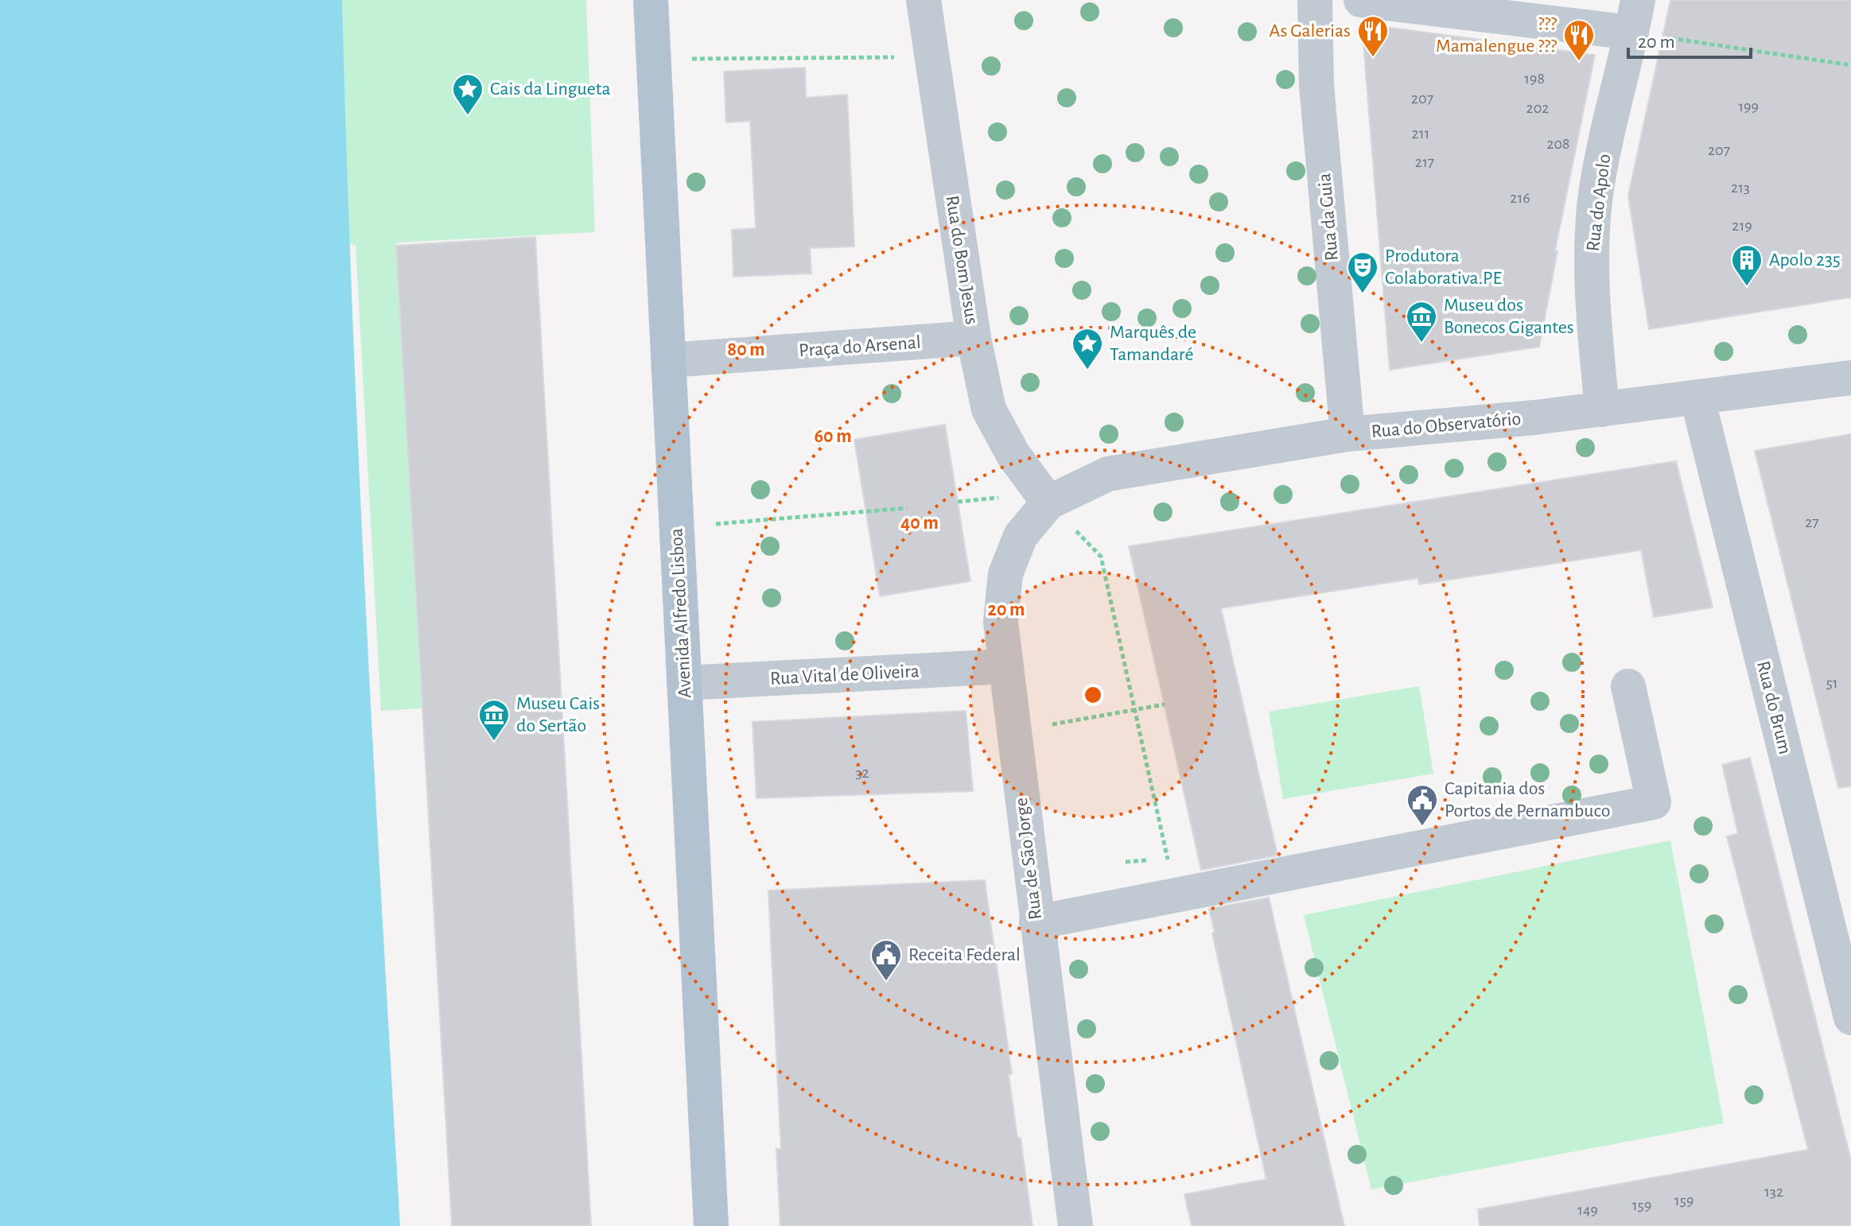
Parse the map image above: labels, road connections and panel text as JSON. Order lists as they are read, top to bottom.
{
  "streets": {
    "main road": ["Avenida Alfredo Lisboa"],
    "street": [
      "Rua do Apolo",
      "Rua da Guia",
      "Rua do Bom Jesus",
      "Praça do Arsenal",
      "Rua do Observatório",
      "Rua Vital de Oliveira",
      "Rua do Brum",
      "Rua de São Jorge"
    ]
  },
  "crossings": [
    ["Rua do Apolo", "Rua do Observatório"],
    ["Rua da Guia", "Rua do Observatório"],
    ["Rua do Bom Jesus", "Praça do Arsenal"],
    ["Rua do Bom Jesus", "Rua do Observatório"],
    ["Rua do Bom Jesus", "Rua de São Jorge"],
    ["Praça do Arsenal", "Avenida Alfredo Lisboa"],
    ["Rua do Observatório", "Rua do Brum"],
    ["Rua do Observatório", "Rua de São Jorge"],
    ["Avenida Alfredo Lisboa", "Rua Vital de Oliveira"],
    ["Rua Vital de Oliveira", "Rua de São Jorge"]
  ],
  "places": {
    "restaurant": ["As Galerias", "??? Mamalengue ???"],
    "place": ["Cais da Lingueta", "Marquês de Tamandaré"],
    "building": ["Apolo 235"],
    "theatre": ["Produtora Colaborativa.PE"],
    "museum": ["Museu dos Bonecos Gigantes", "Museu Cais do Sertão"],
    "public building": ["Capitania dos Portos de Pernambuco", "Receita Federal"]
  },
  "house_numbers": [
    "198",
    "207",
    "199",
    "202",
    "211",
    "208",
    "207",
    "217",
    "213",
    "216",
    "219",
    "27",
    "51",
    "32",
    "132",
    "159",
    "159",
    "149"
  ],
  "scale_bar": "20 m",
  "rings": [
    "80 m",
    "60 m",
    "40 m",
    "20 m"
  ]
}
